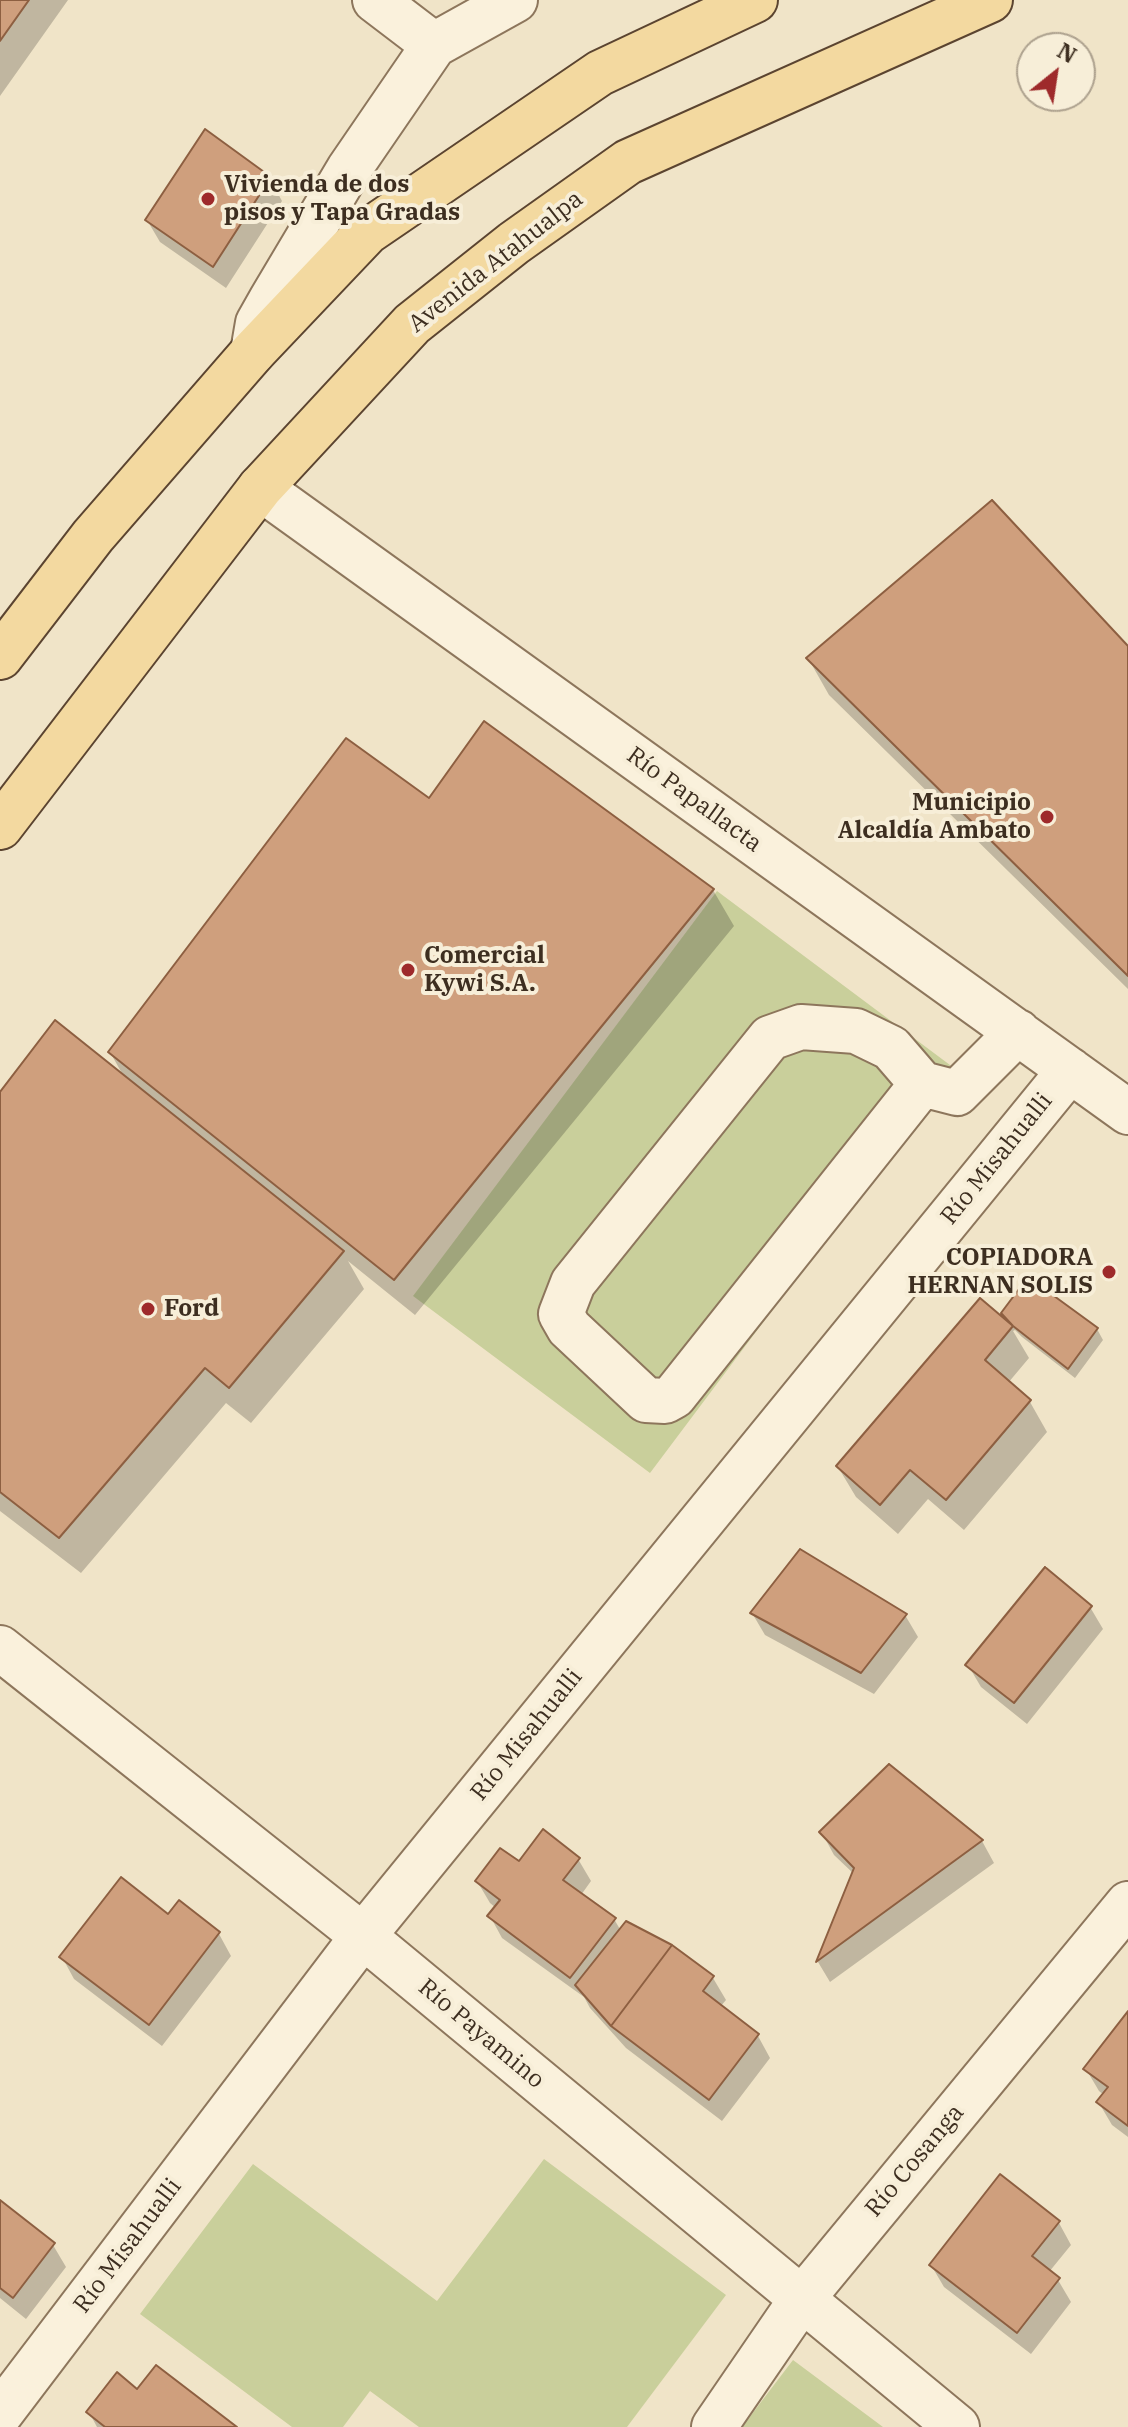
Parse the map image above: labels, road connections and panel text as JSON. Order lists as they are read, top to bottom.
{
  "streets": {
    "main road": ["Avenida Atahualpa"],
    "street": [
      "Río Papallacta",
      "Río Misahualli",
      "Río Payamino",
      "Río Cosanga"
    ]
  },
  "crossings": [
    ["Avenida Atahualpa", "Río Papallacta"],
    ["Río Papallacta", "Río Misahualli"],
    ["Río Misahualli", "Río Payamino"],
    ["Río Payamino", "Río Cosanga"]
  ],
  "places": [
    "Vivienda de dos pisos y Tapa Gradas",
    "Municipio Alcaldía Ambato",
    "Comercial Kywi S.A.",
    "COPIADORA HERNAN SOLIS",
    "Ford"
  ],
  "north": "top right"
}
